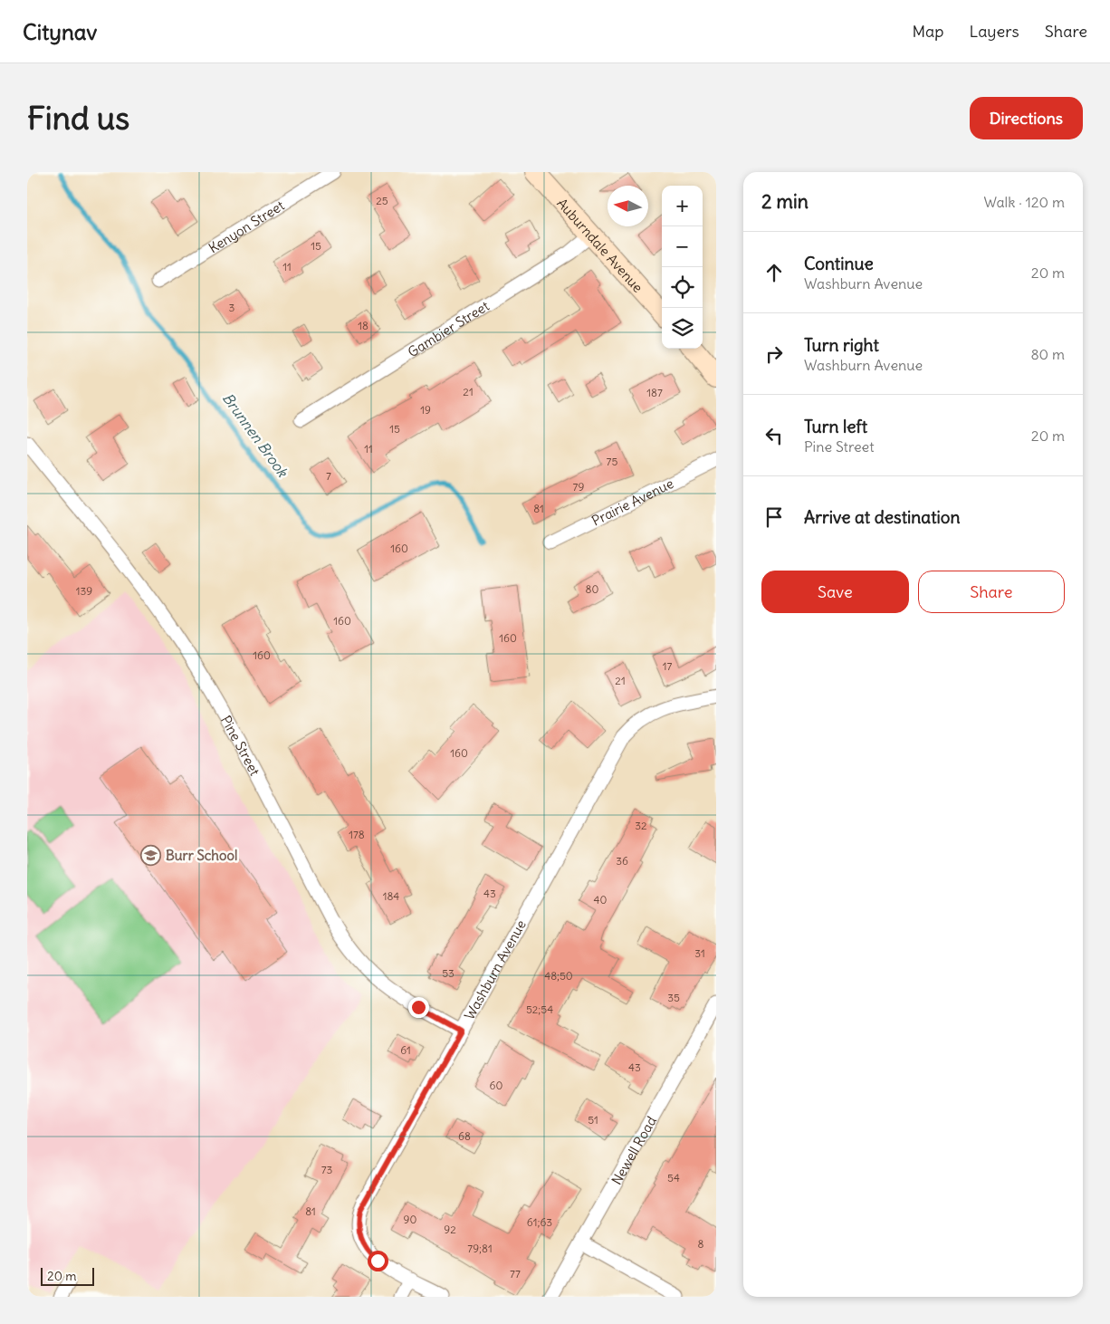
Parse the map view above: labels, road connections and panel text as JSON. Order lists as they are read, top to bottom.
{
  "streets": {
    "street": [
      "Kenyon Street",
      "Auburndale Avenue",
      "Gambier Street",
      "Prairie Avenue",
      "Pine Street",
      "Washburn Avenue",
      "Newell Road"
    ]
  },
  "crossings": [
    ["Auburndale Avenue", "Gambier Street"],
    ["Pine Street", "Washburn Avenue"]
  ],
  "water": ["Brunnen Brook"],
  "places": {
    "school or university": ["Burr School"]
  },
  "house_numbers": [
    "25",
    "15",
    "11",
    "3",
    "18",
    "21",
    "187",
    "19",
    "15",
    "11",
    "75",
    "7",
    "79",
    "81",
    "160",
    "80",
    "139",
    "160",
    "160",
    "160",
    "17",
    "21",
    "160",
    "32",
    "178",
    "36",
    "43",
    "184",
    "40",
    "31",
    "53",
    "48;50",
    "35",
    "52;54",
    "61",
    "43",
    "60",
    "51",
    "68",
    "73",
    "54",
    "81",
    "90",
    "61;63",
    "92",
    "8",
    "79;81",
    "77"
  ],
  "scale_bar": "20 m",
  "north": "left",
  "page": {
    "header": "Citynav",
    "nav": ["Map", "Layers", "Share"],
    "buttons": [
      "Directions",
      ["Save", "Share"]
    ],
    "title": "Find us",
    "heading": ["2 min", "Walk · 120 m"],
    "map_buttons": ["+", "−"],
    "list": [
      ["Continue", "Washburn Avenue", "20 m"],
      ["Turn right", "Washburn Avenue", "80 m"],
      ["Turn left", "Pine Street", "20 m"],
      "Arrive at destination"
    ],
    "scale": "20 m"
  }
}
